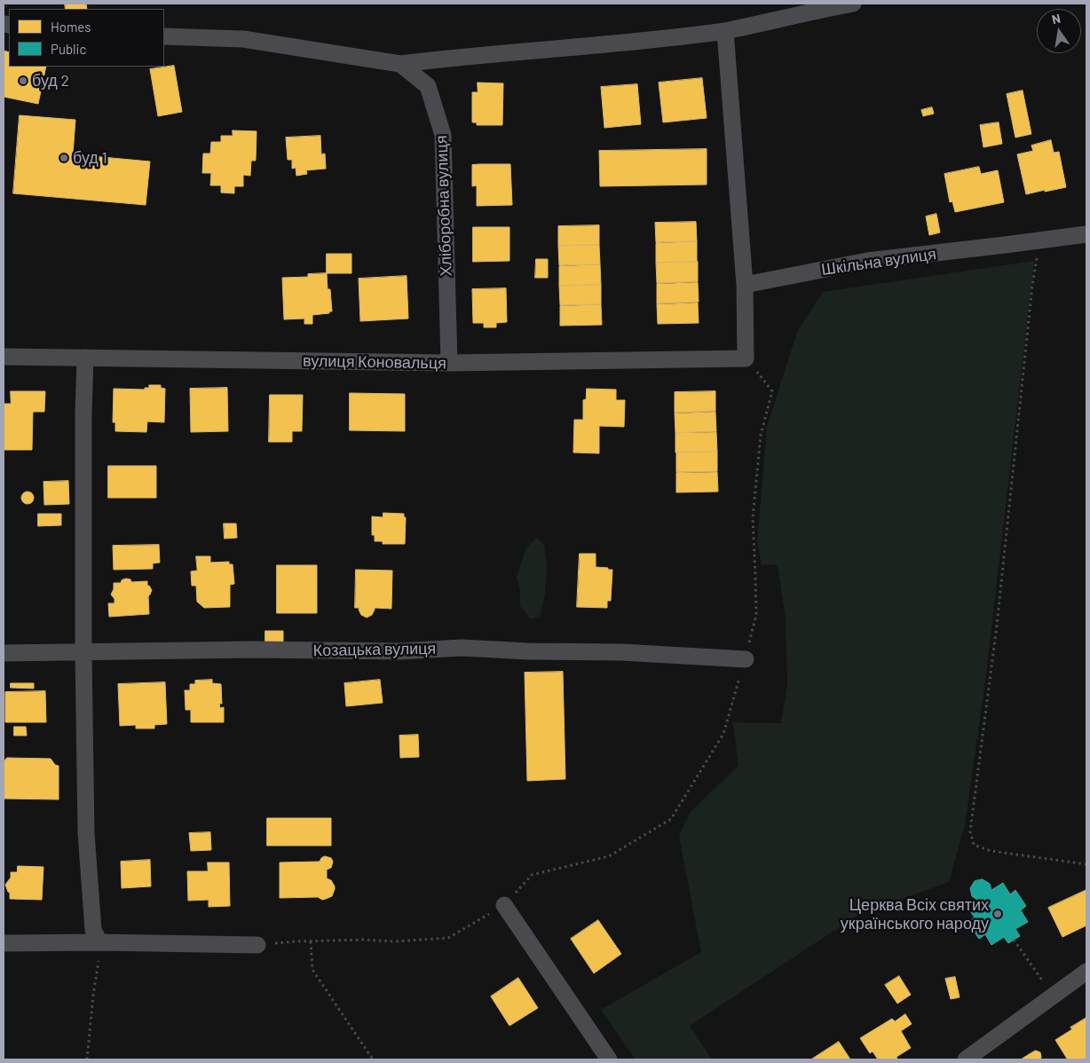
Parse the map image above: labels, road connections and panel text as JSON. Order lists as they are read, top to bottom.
{
  "streets": {
    "street": [
      "Хліборобна вулиця",
      "Шкільна вулиця",
      "вулиця Коновальця",
      "Козацька вулиця"
    ]
  },
  "crossings": [
    ["Хліборобна вулиця", "вулиця Коновальця"]
  ],
  "places": ["буд 2", "буд 1", "Церква Всіх святих українського народу"],
  "legend": ["Homes", "Public"],
  "north": "top"
}
